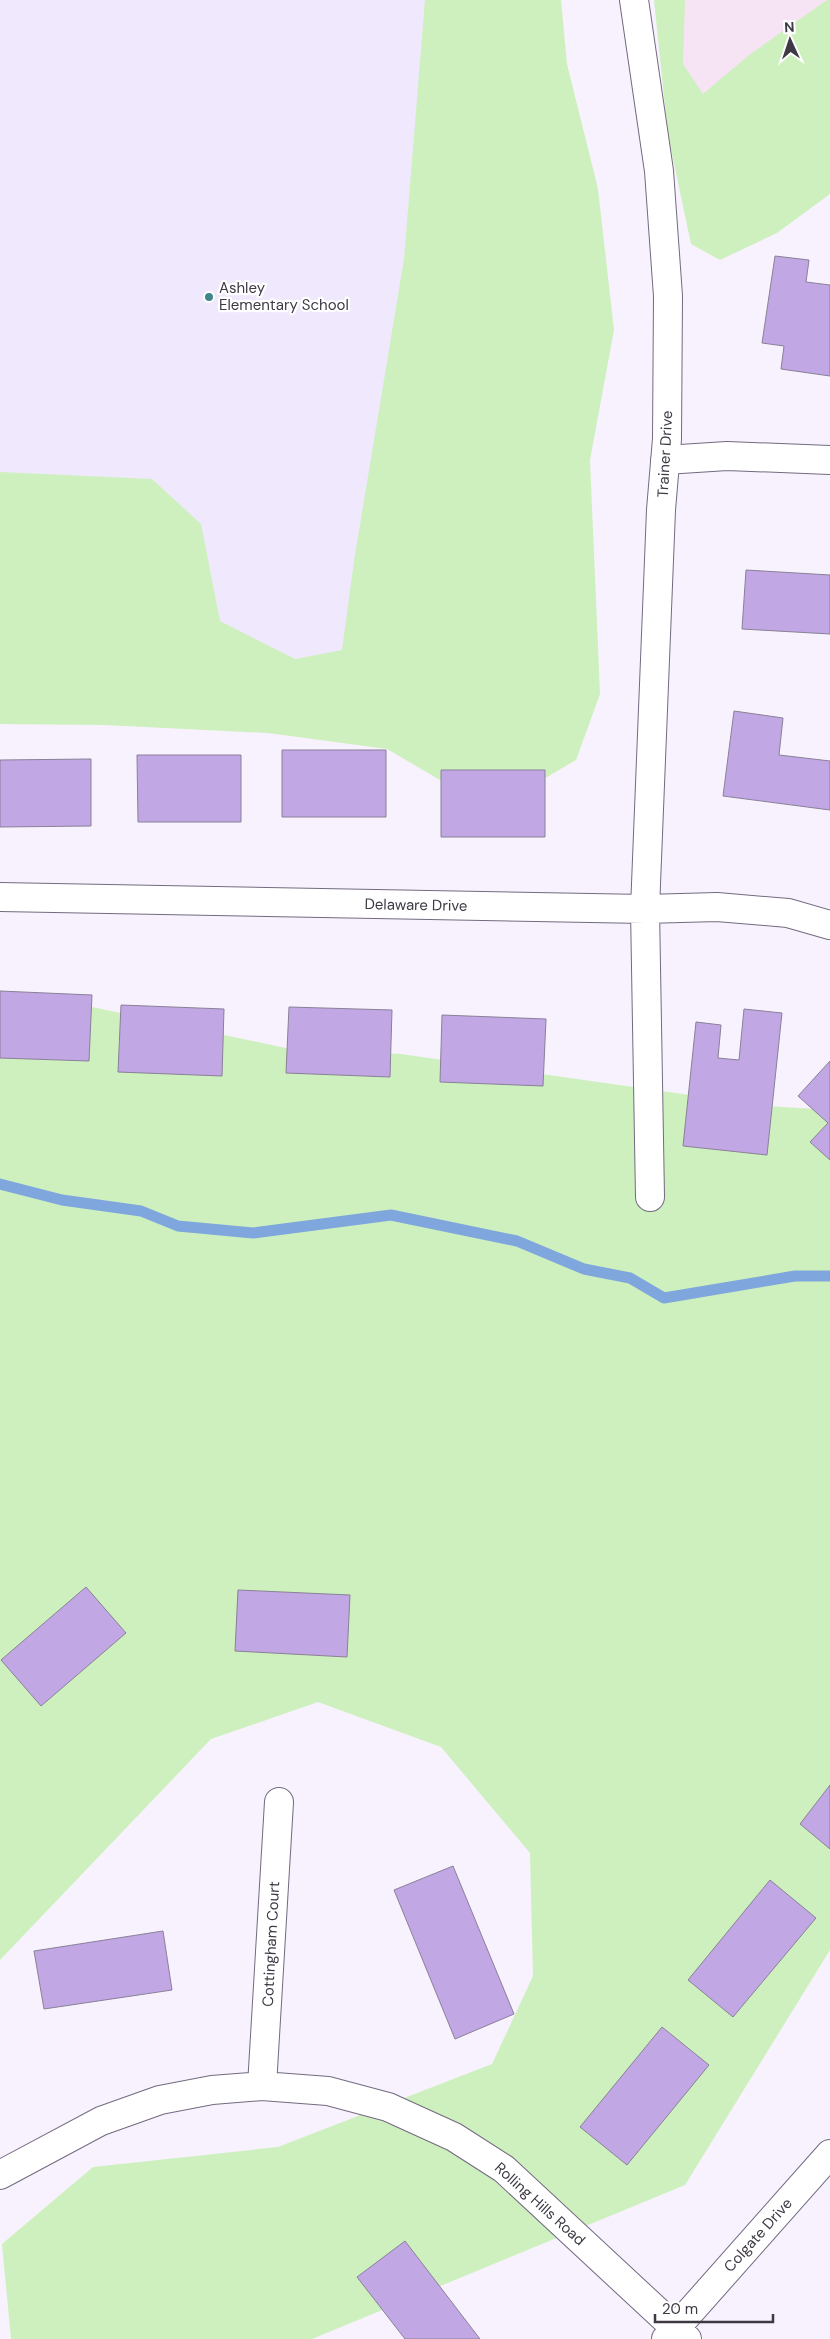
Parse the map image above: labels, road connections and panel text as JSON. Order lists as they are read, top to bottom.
{
  "streets": {
    "street": [
      "Trainer Drive",
      "Delaware Drive",
      "Cottingham Court",
      "Rolling Hills Road",
      "Colgate Drive"
    ]
  },
  "crossings": [
    ["Trainer Drive", "Delaware Drive"],
    ["Cottingham Court", "Rolling Hills Road"],
    ["Rolling Hills Road", "Colgate Drive"]
  ],
  "places": ["Ashley Elementary School"],
  "scale_bar": "20 m",
  "north": "top"
}
